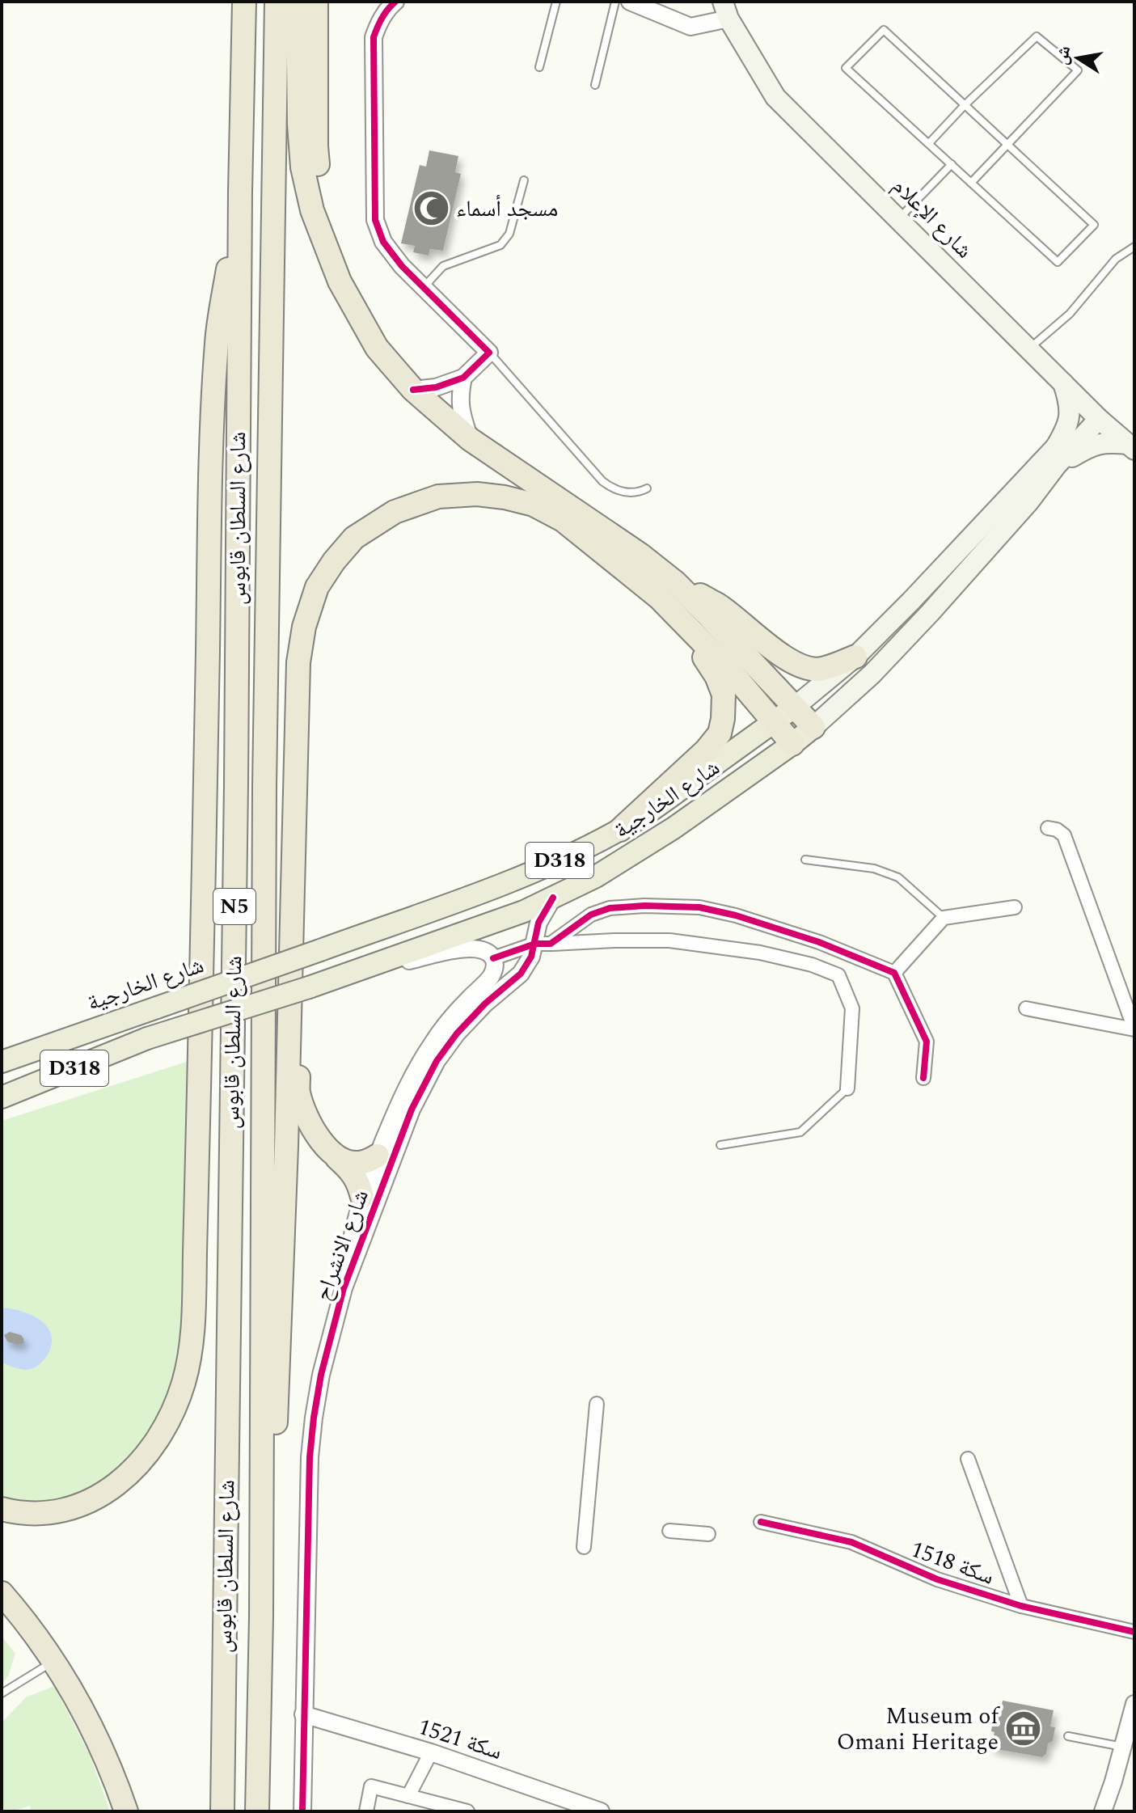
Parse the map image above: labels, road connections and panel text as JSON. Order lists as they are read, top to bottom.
{
  "streets": {
    "highway": ["شارع السلطان قابوس", "N5"],
    "main road": ["شارع الإعلام", "شارع الخارجية", "D318"],
    "street": ["شارع الانشراح", "سكة 1518", "سكة 1521"]
  },
  "crossings": [
    ["شارع الإعلام", "شارع الخارجية"],
    ["شارع الخارجية", "شارع الانشراح"],
    ["شارع الانشراح", "سكة 1521"]
  ],
  "places": {
    "mosque": ["مسجد أسماء"],
    "museum": ["Museum of Omani Heritage"]
  },
  "north": "left"
}
